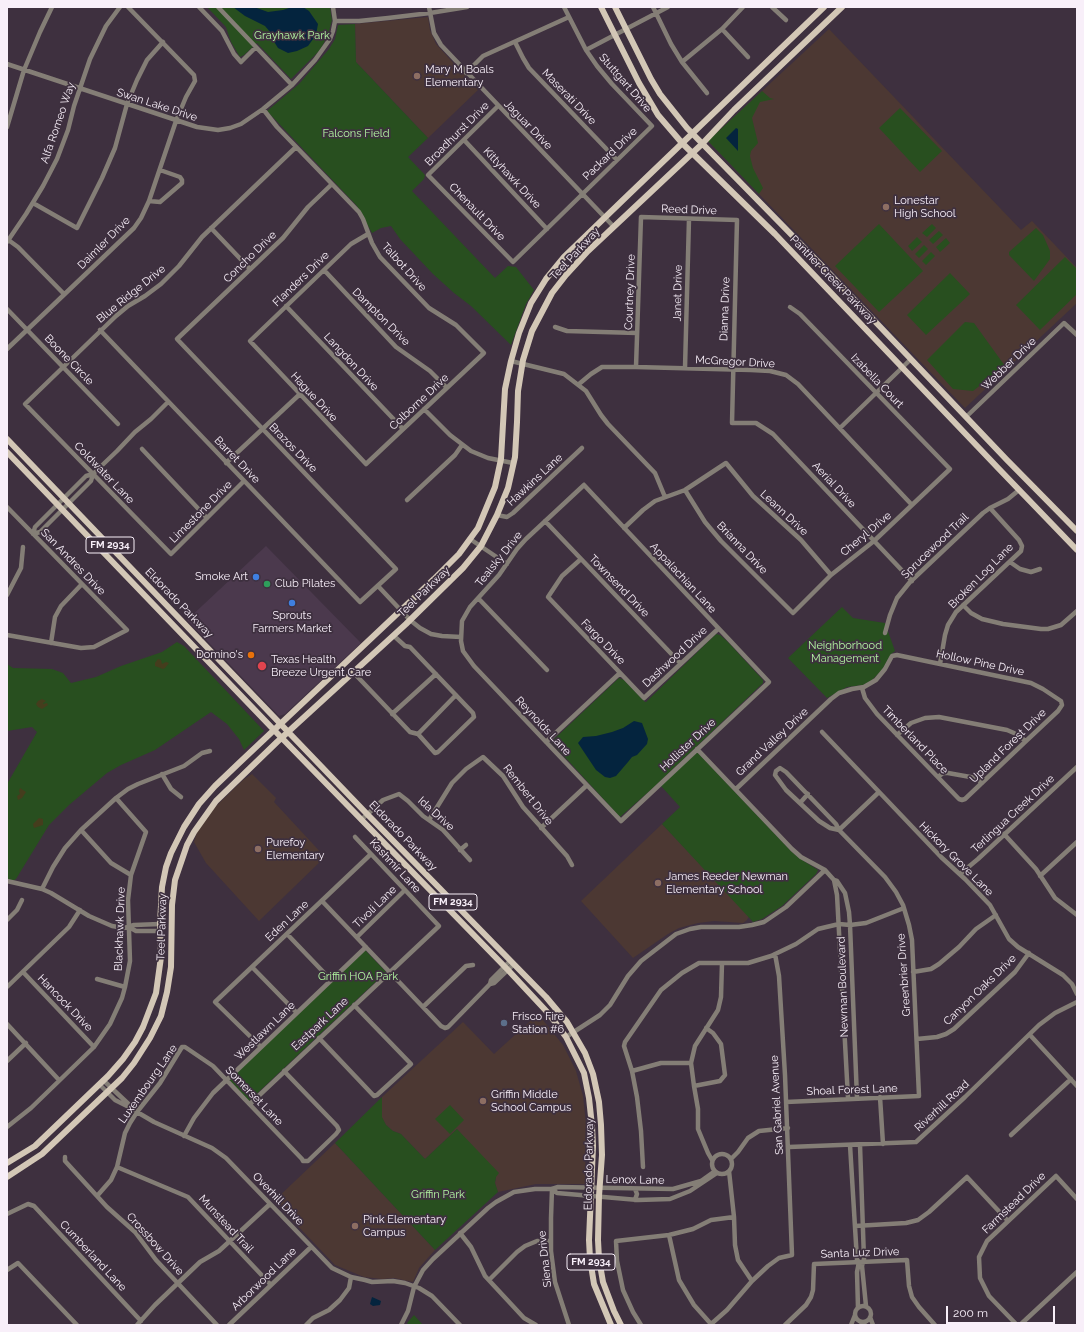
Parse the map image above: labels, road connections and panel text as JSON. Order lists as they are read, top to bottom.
{
  "streets": {
    "main road": [
      "Teel Parkway",
      "Panther Creek Parkway",
      "FM 2934",
      "Eldorado Parkway"
    ],
    "street": [
      "Stuttgart Drive",
      "Maserati Drive",
      "Swan Lake Drive",
      "Alfa Romeo Way",
      "Jaguar Drive",
      "Broadhurst Drive",
      "Packard Drive",
      "Kittyhawk Drive",
      "Reed Drive",
      "Chenault Drive",
      "Daimler Drive",
      "Concho Drive",
      "Talbot Drive",
      "Flanders Drive",
      "Courtney Drive",
      "Janet Drive",
      "Blue Ridge Drive",
      "Dianna Drive",
      "Dampton Drive",
      "Boone Circle",
      "Langdon Drive",
      "McGregor Drive",
      "Webber Drive",
      "Izabella Court",
      "Hague Drive",
      "Colborne Drive",
      "Brazos Drive",
      "Barret Drive",
      "Coldwater Lane",
      "Hawkins Lane",
      "Aerial Drive",
      "Limestone Drive",
      "Leann Drive",
      "Cheryl Drive",
      "Sprucewood Trail",
      "Brianna Drive",
      "Tealsky Drive",
      "San Andres Drive",
      "Broken Log Lane",
      "Appalachian Lane",
      "Townsend Drive",
      "Fargo Drive",
      "Dashwood Drive",
      "Hollow Pine Drive",
      "Reynolds Lane",
      "Timberland Place",
      "Grand Valley Drive",
      "Hollister Drive",
      "Upland Forest Drive",
      "Rembert Drive",
      "Ida Drive",
      "Terlingua Creek Drive",
      "Hickory Grove Lane",
      "Kashmir Lane",
      "Tivoli Lane",
      "Eden Lane",
      "Blackhawk Drive",
      "Greenbrier Drive",
      "Newman Boulevard",
      "Canyon Oaks Drive",
      "Hancock Drive",
      "Eastpark Lane",
      "Westlawn Lane",
      "Luxembourg Lane",
      "Shoal Forest Lane",
      "Somerset Lane",
      "San Gabriel Avenue",
      "Riverhill Road",
      "Lenox Lane",
      "Overhill Drive",
      "Farmstead Drive",
      "Munstead Trail",
      "Crossbow Drive",
      "Santa Luz Drive",
      "Cumberland Lane",
      "Siena Drive",
      "Arborwood Lane"
    ]
  },
  "crossings": [
    ["Stuttgart Drive", "Packard Drive"],
    ["Maserati Drive", "Packard Drive"],
    ["Swan Lake Drive", "Alfa Romeo Way"],
    ["Swan Lake Drive", "Daimler Drive"],
    ["Swan Lake Drive", "Talbot Drive"],
    ["Jaguar Drive", "Broadhurst Drive"],
    ["Jaguar Drive", "Packard Drive"],
    ["Jaguar Drive", "Teel Parkway"],
    ["Broadhurst Drive", "Kittyhawk Drive"],
    ["Broadhurst Drive", "Chenault Drive"],
    ["Packard Drive", "Kittyhawk Drive"],
    ["Packard Drive", "Chenault Drive"],
    ["Reed Drive", "Courtney Drive"],
    ["Reed Drive", "Janet Drive"],
    ["Reed Drive", "Dianna Drive"],
    ["Daimler Drive", "Boone Circle"],
    ["Teel Parkway", "Panther Creek Parkway"],
    ["Teel Parkway", "Hawkins Lane"],
    ["Teel Parkway", "Eldorado Parkway"],
    ["Teel Parkway", "Overhill Drive"],
    ["Concho Drive", "Talbot Drive"],
    ["Concho Drive", "Brazos Drive"],
    ["Talbot Drive", "Flanders Drive"],
    ["Talbot Drive", "Blue Ridge Drive"],
    ["Talbot Drive", "Colborne Drive"],
    ["Flanders Drive", "Dampton Drive"],
    ["Flanders Drive", "Langdon Drive"],
    ["Flanders Drive", "Hague Drive"],
    ["Panther Creek Parkway", "Webber Drive"],
    ["Panther Creek Parkway", "Sprucewood Trail"],
    ["Courtney Drive", "McGregor Drive"],
    ["Janet Drive", "McGregor Drive"],
    ["Blue Ridge Drive", "Boone Circle"],
    ["Blue Ridge Drive", "Barret Drive"],
    ["Blue Ridge Drive", "Coldwater Lane"],
    ["Dianna Drive", "McGregor Drive"],
    ["Dianna Drive", "Aerial Drive"],
    ["Dampton Drive", "Colborne Drive"],
    ["Langdon Drive", "Colborne Drive"],
    ["McGregor Drive", "Cheryl Drive"],
    ["Izabella Court", "Cheryl Drive"],
    ["Hague Drive", "Colborne Drive"],
    ["Brazos Drive", "Barret Drive"],
    ["Barret Drive", "Limestone Drive"],
    ["Coldwater Lane", "Limestone Drive"],
    ["Aerial Drive", "Cheryl Drive"],
    ["Aerial Drive", "Sprucewood Trail"],
    ["Leann Drive", "Cheryl Drive"],
    ["Leann Drive", "Brianna Drive"],
    ["Cheryl Drive", "Brianna Drive"],
    ["Sprucewood Trail", "Broken Log Lane"],
    ["Tealsky Drive", "Appalachian Lane"],
    ["Tealsky Drive", "Townsend Drive"],
    ["Tealsky Drive", "Reynolds Lane"],
    ["Broken Log Lane", "Hollow Pine Drive"],
    ["Appalachian Lane", "Dashwood Drive"],
    ["Appalachian Lane", "Hollister Drive"],
    ["Townsend Drive", "Fargo Drive"],
    ["Townsend Drive", "Dashwood Drive"],
    ["Eldorado Parkway", "Ida Drive"],
    ["Eldorado Parkway", "Lenox Lane"],
    ["Fargo Drive", "Dashwood Drive"],
    ["Hollow Pine Drive", "Grand Valley Drive"],
    ["Hollow Pine Drive", "Upland Forest Drive"],
    ["Reynolds Lane", "Hollister Drive"],
    ["Timberland Place", "Grand Valley Drive"],
    ["Timberland Place", "Upland Forest Drive"],
    ["Grand Valley Drive", "Newman Boulevard"],
    ["Hollister Drive", "Newman Boulevard"],
    ["Rembert Drive", "Ida Drive"],
    ["Terlingua Creek Drive", "Hickory Grove Lane"],
    ["Hickory Grove Lane", "Canyon Oaks Drive"],
    ["Kashmir Lane", "Tivoli Lane"],
    ["Kashmir Lane", "Eden Lane"],
    ["Kashmir Lane", "Eastpark Lane"],
    ["Eden Lane", "Westlawn Lane"],
    ["Blackhawk Drive", "Hancock Drive"],
    ["Greenbrier Drive", "Canyon Oaks Drive"],
    ["Greenbrier Drive", "Shoal Forest Lane"],
    ["Newman Boulevard", "Shoal Forest Lane"],
    ["Eastpark Lane", "Somerset Lane"],
    ["Westlawn Lane", "Somerset Lane"],
    ["Westlawn Lane", "Overhill Drive"],
    ["Luxembourg Lane", "Somerset Lane"],
    ["Luxembourg Lane", "Overhill Drive"],
    ["Luxembourg Lane", "Munstead Trail"],
    ["Luxembourg Lane", "Crossbow Drive"],
    ["Shoal Forest Lane", "San Gabriel Avenue"],
    ["San Gabriel Avenue", "Riverhill Road"],
    ["Lenox Lane", "Overhill Drive"],
    ["Lenox Lane", "Siena Drive"],
    ["Overhill Drive", "Arborwood Lane"],
    ["Munstead Trail", "Arborwood Lane"]
  ],
  "parks": [
    "Grayhawk Park",
    "Falcons Field",
    "Neighborhood Management",
    "Griffin HOA Park",
    "Griffin Park"
  ],
  "places": [
    "Mary M Boals Elementary",
    "Lonestar High School",
    "Smoke Art",
    "Club Pilates",
    "Sprouts Farmers Market",
    "Domino's",
    "Texas Health Breeze Urgent Care",
    "Purefoy Elementary",
    "James Reeder Newman Elementary School",
    "Frisco Fire Station #6",
    "Griffin Middle School Campus",
    "Pink Elementary Campus"
  ],
  "scale_bar": "200 m"
}
